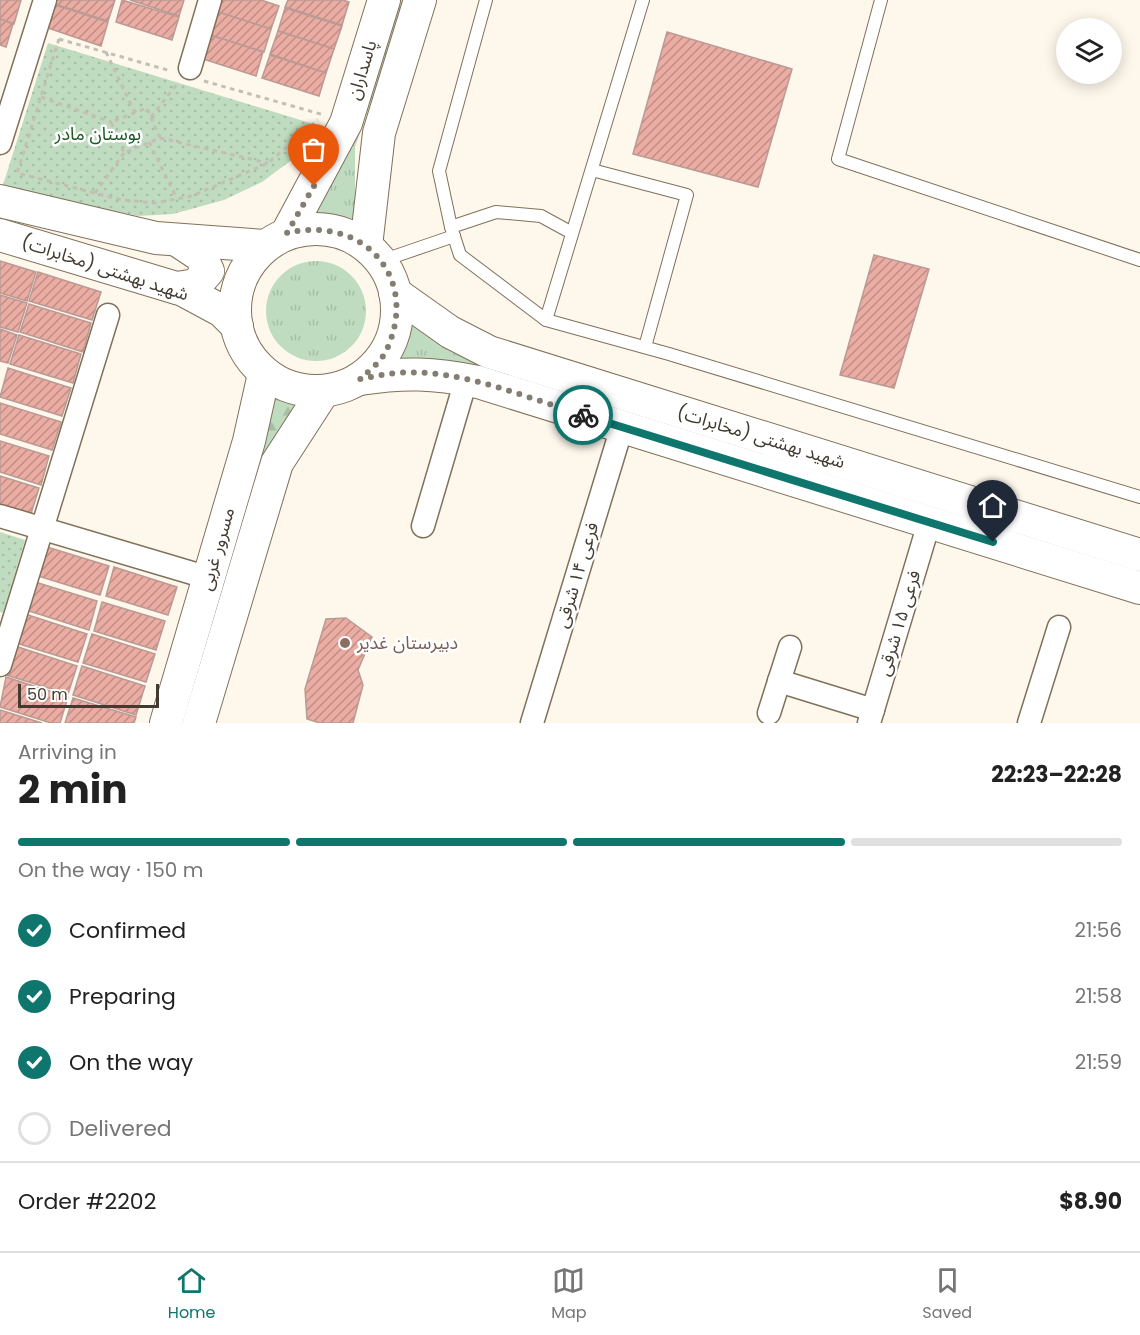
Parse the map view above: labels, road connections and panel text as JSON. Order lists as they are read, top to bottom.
{
  "streets": {
    "main road": ["پاسداران", "شهید بهشتی (مخابرات)", "مسرور غربی"],
    "street": ["فرعی ۱۴ شرقی", "فرعی ۱۵ شرقی"]
  },
  "crossings": [
    ["پاسداران", "شهید بهشتی (مخابرات)"],
    ["پاسداران", "مسرور غربی"],
    ["شهید بهشتی (مخابرات)", "مسرور غربی"],
    ["شهید بهشتی (مخابرات)", "فرعی ۱۴ شرقی"],
    ["شهید بهشتی (مخابرات)", "فرعی ۱۵ شرقی"]
  ],
  "parks": ["بوستان مادر"],
  "places": ["دبیرستان غدیر"],
  "scale_bar": "50 m",
  "page": {
    "scale": "50 m",
    "heading": ["2 min", "Arriving in", "22:23–22:28"],
    "panel": ["Order #2202", "$8.90"],
    "bar": "On the way · 150 m",
    "list": [
      ["Confirmed", "21:56"],
      ["Preparing", "21:58"],
      ["On the way", "21:59"],
      "Delivered"
    ],
    "tabs": ["Home", "Map", "Saved"]
  }
}
